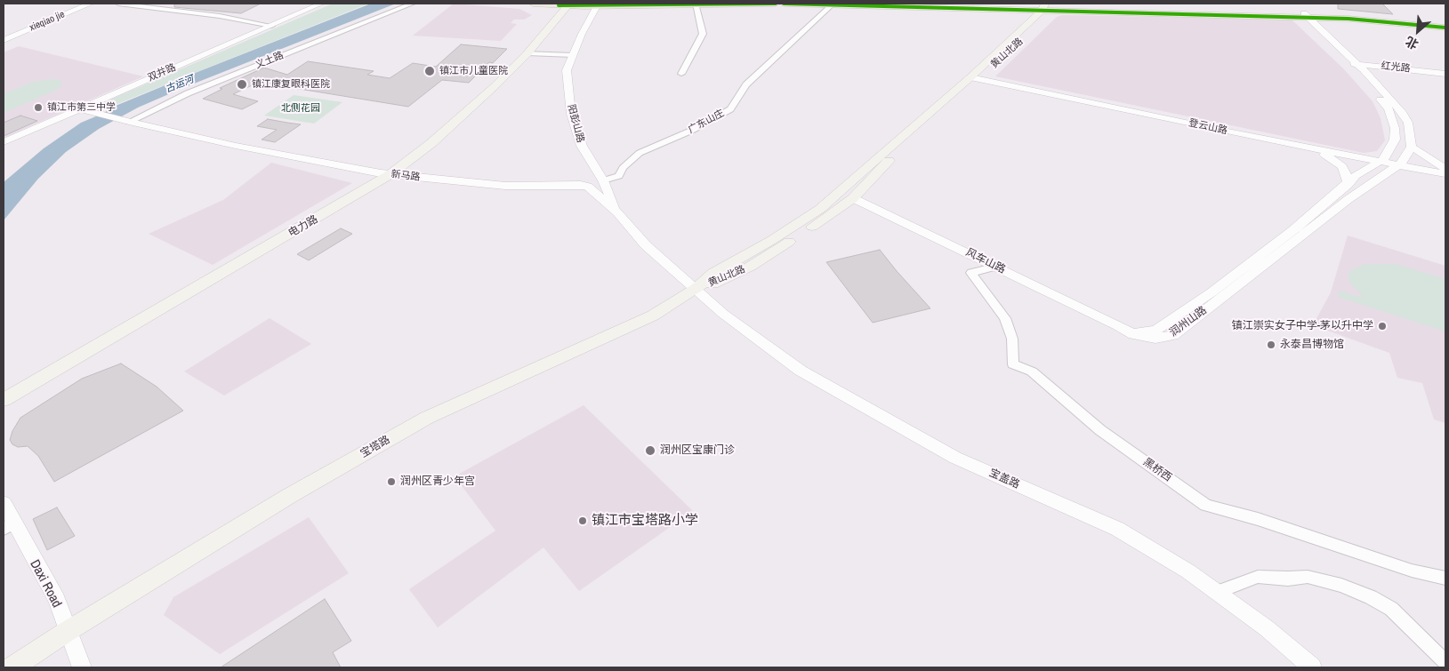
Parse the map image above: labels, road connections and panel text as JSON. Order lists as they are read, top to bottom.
{
  "streets": {
    "main road": ["黄山北路", "电力路", "宝塔路"],
    "street": [
      "xieqiao jie",
      "义土路",
      "红光路",
      "双井路",
      "广东山庄",
      "阳彭山路",
      "登云山路",
      "新马路",
      "风车山路",
      "润州山路",
      "黑桥西",
      "宝盖路",
      "Daxi Road"
    ]
  },
  "crossings": [
    ["黄山北路", "登云山路"],
    ["黄山北路", "新马路"],
    ["黄山北路", "风车山路"],
    ["黄山北路", "宝塔路"],
    ["黄山北路", "宝盖路"],
    ["义土路", "新马路"],
    ["双井路", "新马路"],
    ["广东山庄", "阳彭山路"],
    ["阳彭山路", "新马路"],
    ["登云山路", "润州山路"],
    ["新马路", "电力路"],
    ["新马路", "宝塔路"],
    ["新马路", "宝盖路"],
    ["风车山路", "润州山路"],
    ["风车山路", "黑桥西"],
    ["宝塔路", "宝盖路"],
    ["宝塔路", "Daxi Road"]
  ],
  "water": ["古运河"],
  "parks": ["北侧花园"],
  "places": [
    "镇江市儿童医院",
    "镇江康复眼科医院",
    "镇江市第三中学",
    "镇江崇实女子中学-茅以升中学",
    "永泰昌博物馆",
    "润州区宝康门诊",
    "润州区青少年宫",
    "镇江市宝塔路小学"
  ],
  "north": "bottom left"
}
